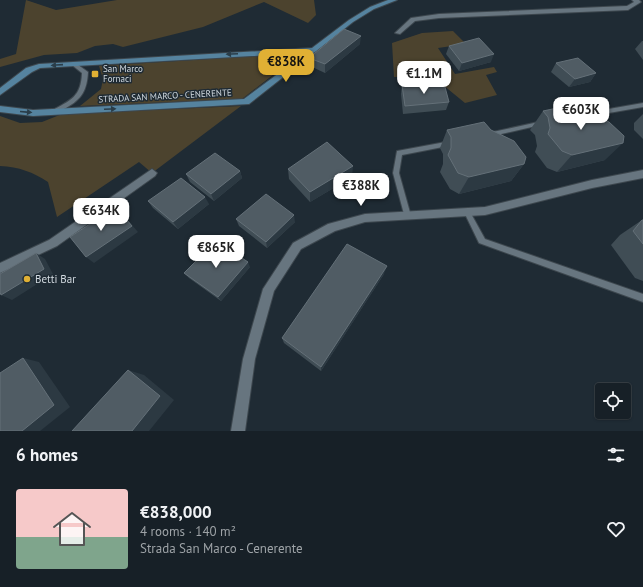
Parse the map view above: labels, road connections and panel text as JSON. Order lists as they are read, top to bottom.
{
  "streets": {
    "main road": ["STRADA SAN MARCO - CENERENTE"]
  },
  "places": {
    "transit": ["San Marco Fornaci"],
    "other": ["Betti Bar"]
  },
  "page": {
    "price": [
      "€838K",
      "€1.1M",
      "€603K",
      "€388K",
      "€634K",
      "€865K"
    ],
    "heading": "6 homes",
    "list": [
      {
        "name": "€838,000",
        "note": "4 rooms · 140 m² · Strada San Marco - Cenerente"
      }
    ]
  }
}
